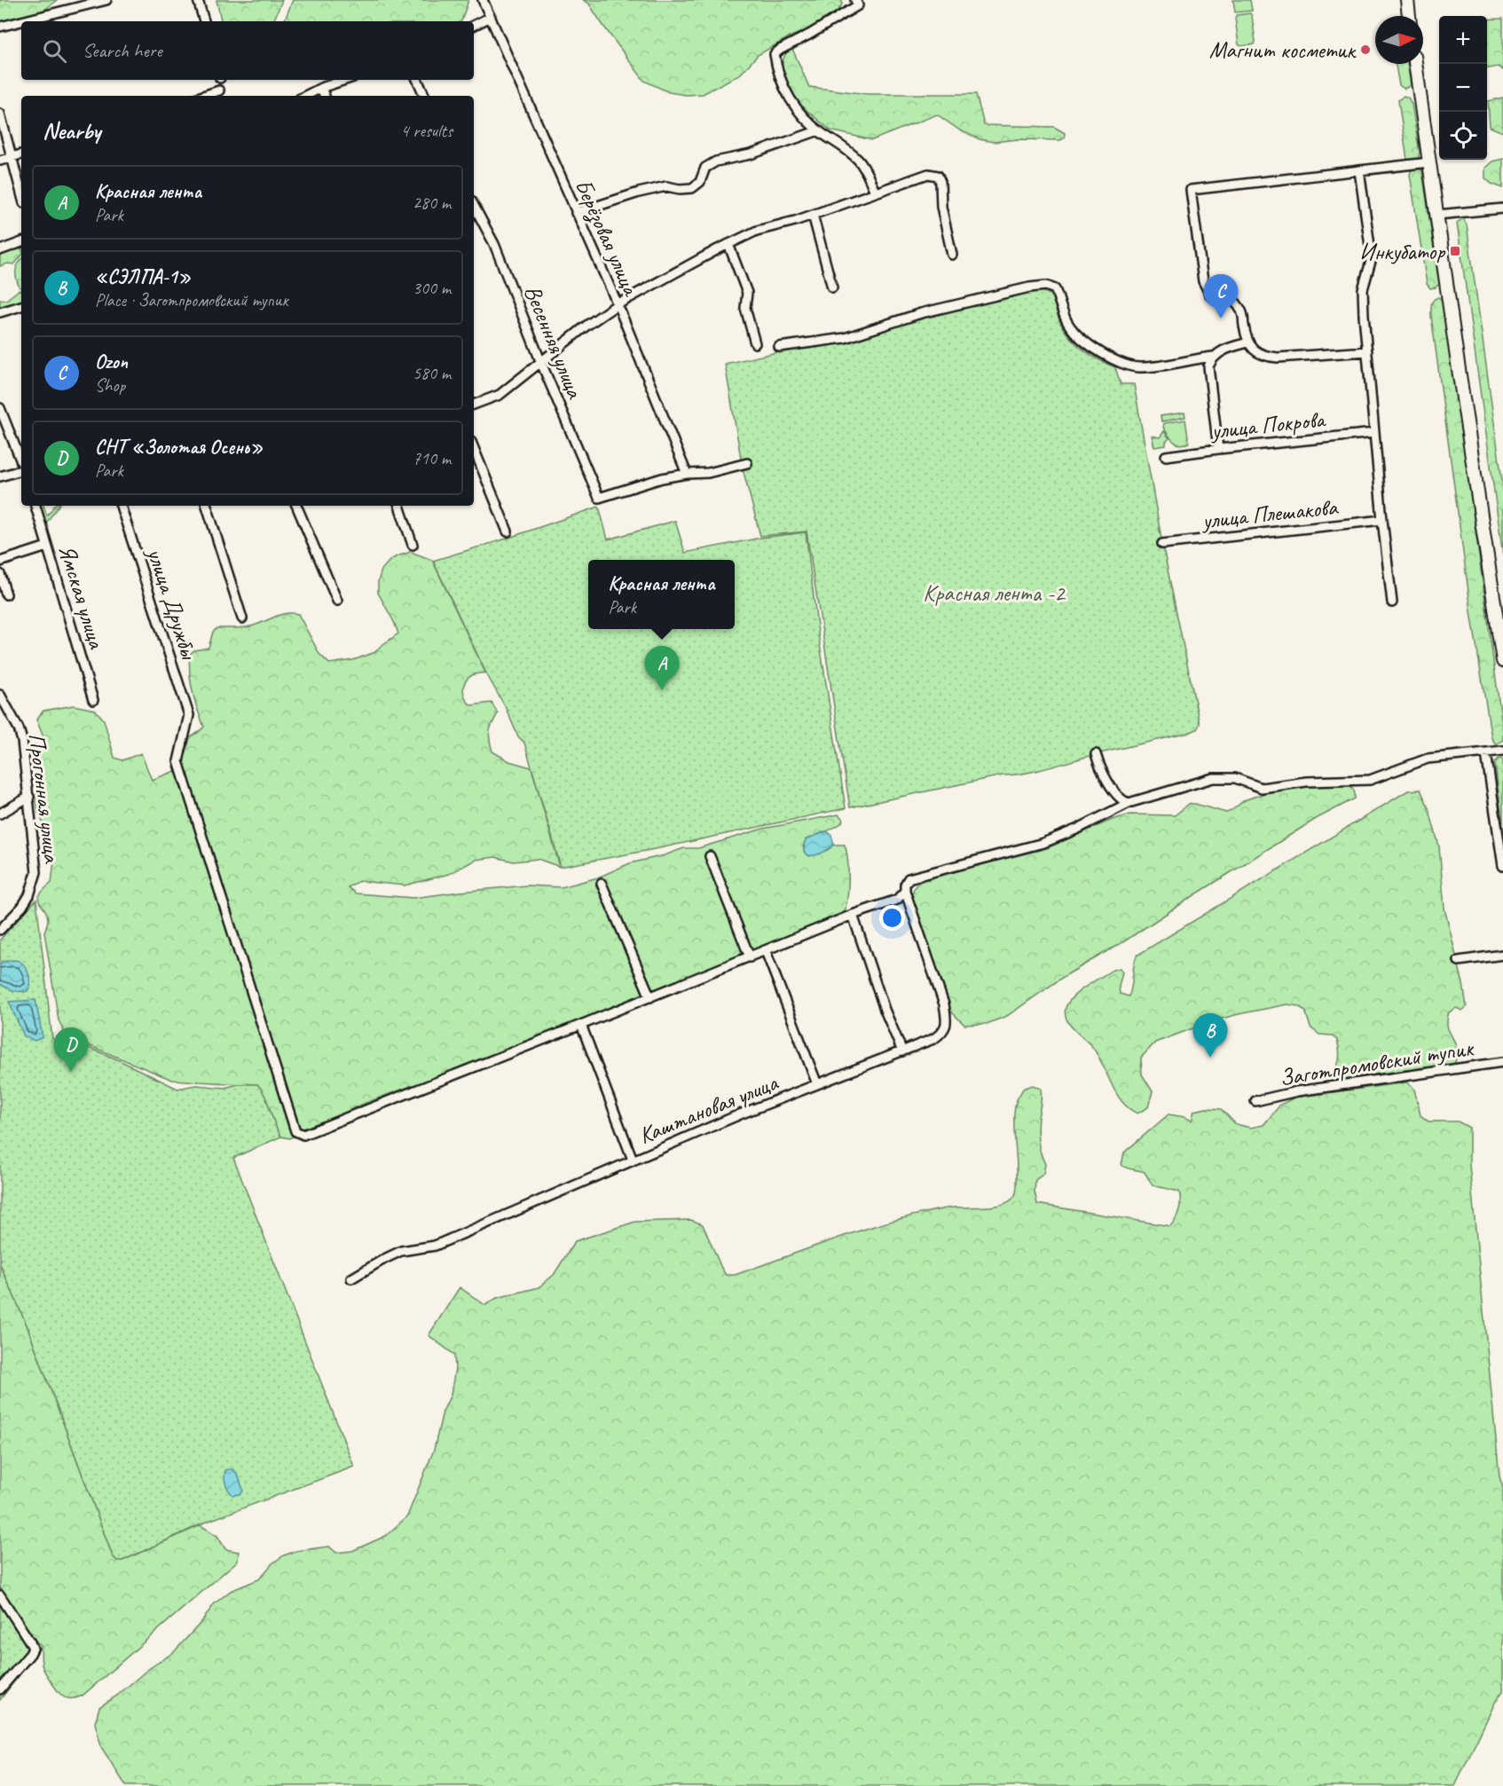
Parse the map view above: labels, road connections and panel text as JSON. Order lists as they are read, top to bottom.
{
  "streets": {
    "street": [
      "Берёзовая улица",
      "Весенняя улица",
      "улица Покрова",
      "улица Плешакова",
      "Ямская улица",
      "улица Дружбы",
      "Прогонная улица",
      "Заготпромовский тупик",
      "Каштановая улица"
    ]
  },
  "crossings": [
    ["Берёзовая улица", "Весенняя улица"]
  ],
  "parks": ["Красная лента -2"],
  "places": {
    "other": ["Магнит косметик"],
    "transit": ["Инкубатор"]
  },
  "north": "right",
  "page": {
    "map_buttons": ["+", "−"],
    "search": "Search here",
    "heading": ["Nearby", "4 results"],
    "list": [
      {
        "mark": "A",
        "name": "Красная лента",
        "note": "Park",
        "value": "280 m"
      },
      {
        "mark": "B",
        "name": "«СЭЛПА-1»",
        "note": "Place · Заготпромовский тупик",
        "value": "300 m"
      },
      {
        "mark": "C",
        "name": "Ozon",
        "note": "Shop",
        "value": "580 m"
      },
      {
        "mark": "D",
        "name": "СНТ «Золотая Осень»",
        "note": "Park",
        "value": "710 m"
      }
    ],
    "pins": [
      "C",
      "A",
      "B",
      "D"
    ],
    "popup": ["Красная лента", "Park"]
  }
}
